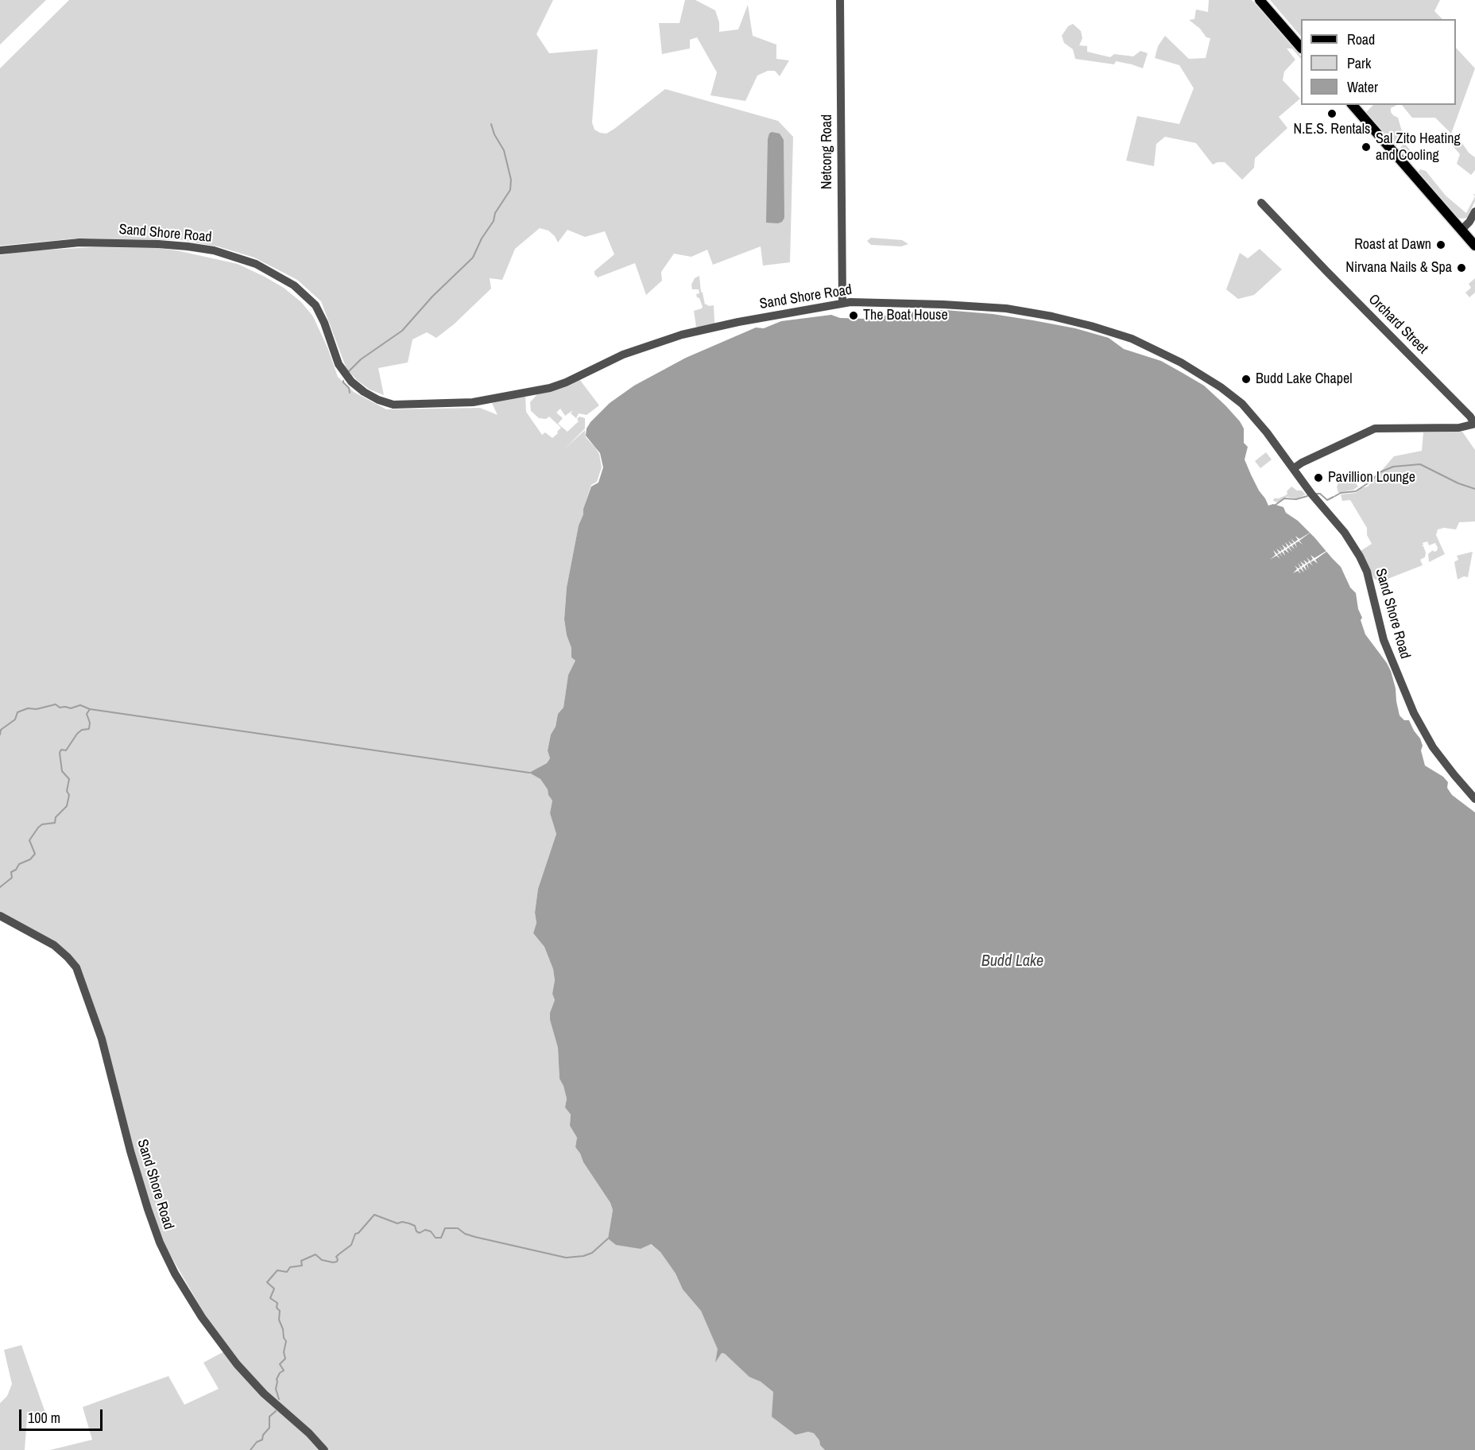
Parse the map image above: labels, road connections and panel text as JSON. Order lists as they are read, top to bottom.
{
  "streets": {
    "street": ["Netcong Road", "Sand Shore Road", "Orchard Street"]
  },
  "crossings": [
    ["Netcong Road", "Sand Shore Road"]
  ],
  "water": ["Budd Lake"],
  "places": [
    "N.E.S. Rentals",
    "Sal Zito Heating and Cooling",
    "Roast at Dawn",
    "Nirvana Nails & Spa",
    "The Boat House",
    "Budd Lake Chapel",
    "Pavillion Lounge"
  ],
  "legend": ["Road", "Park", "Water"],
  "scale_bar": "100 m"
}
